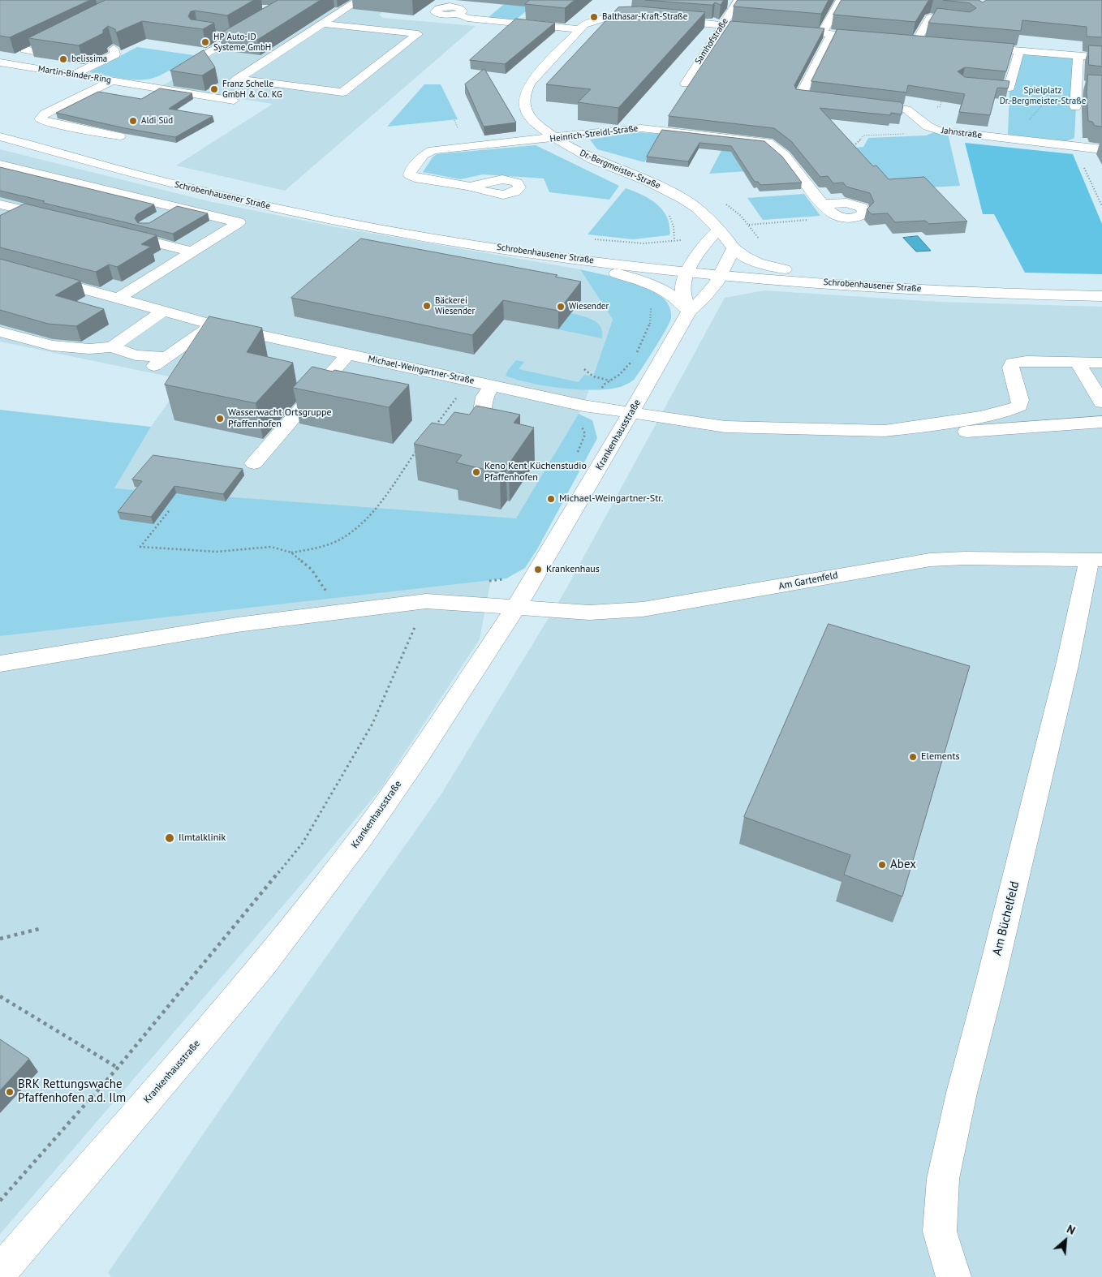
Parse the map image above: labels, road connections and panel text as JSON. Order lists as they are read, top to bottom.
{
  "streets": {
    "street": [
      "Samhofstraße",
      "Martin-Binder-Ring",
      "Jahnstraße",
      "Heinrich-Streidl-Straße",
      "Dr.-Bergmeister-Straße",
      "Schrobenhausener Straße",
      "Michael-Weingartner-Straße",
      "Krankenhausstraße",
      "Am Gartenfeld",
      "Am Büchelfeld"
    ]
  },
  "crossings": [
    ["Heinrich-Streidl-Straße", "Dr.-Bergmeister-Straße"],
    ["Dr.-Bergmeister-Straße", "Schrobenhausener Straße"],
    ["Schrobenhausener Straße", "Krankenhausstraße"],
    ["Michael-Weingartner-Straße", "Krankenhausstraße"],
    ["Krankenhausstraße", "Am Gartenfeld"],
    ["Am Gartenfeld", "Am Büchelfeld"]
  ],
  "parks": ["Spielplatz Dr.-Bergmeister-Straße"],
  "places": [
    "Balthasar-Kraft-Straße",
    "HP Auto-ID Systeme GmbH",
    "belissima",
    "Franz Schelle GmbH & Co. KG",
    "Aldi Süd",
    "Bäckerei Wiesender",
    "Wiesender",
    "Wasserwacht Ortsgruppe Pfaffenhofen",
    "Keno Kent Küchenstudio Pfaffenhofen",
    "Michael-Weingartner-Str.",
    "Krankenhaus",
    "Elements",
    "Ilmtalklinik",
    "Abex",
    "BRK Rettungswache Pfaffenhofen a.d. Ilm"
  ],
  "north": "top right"
}
